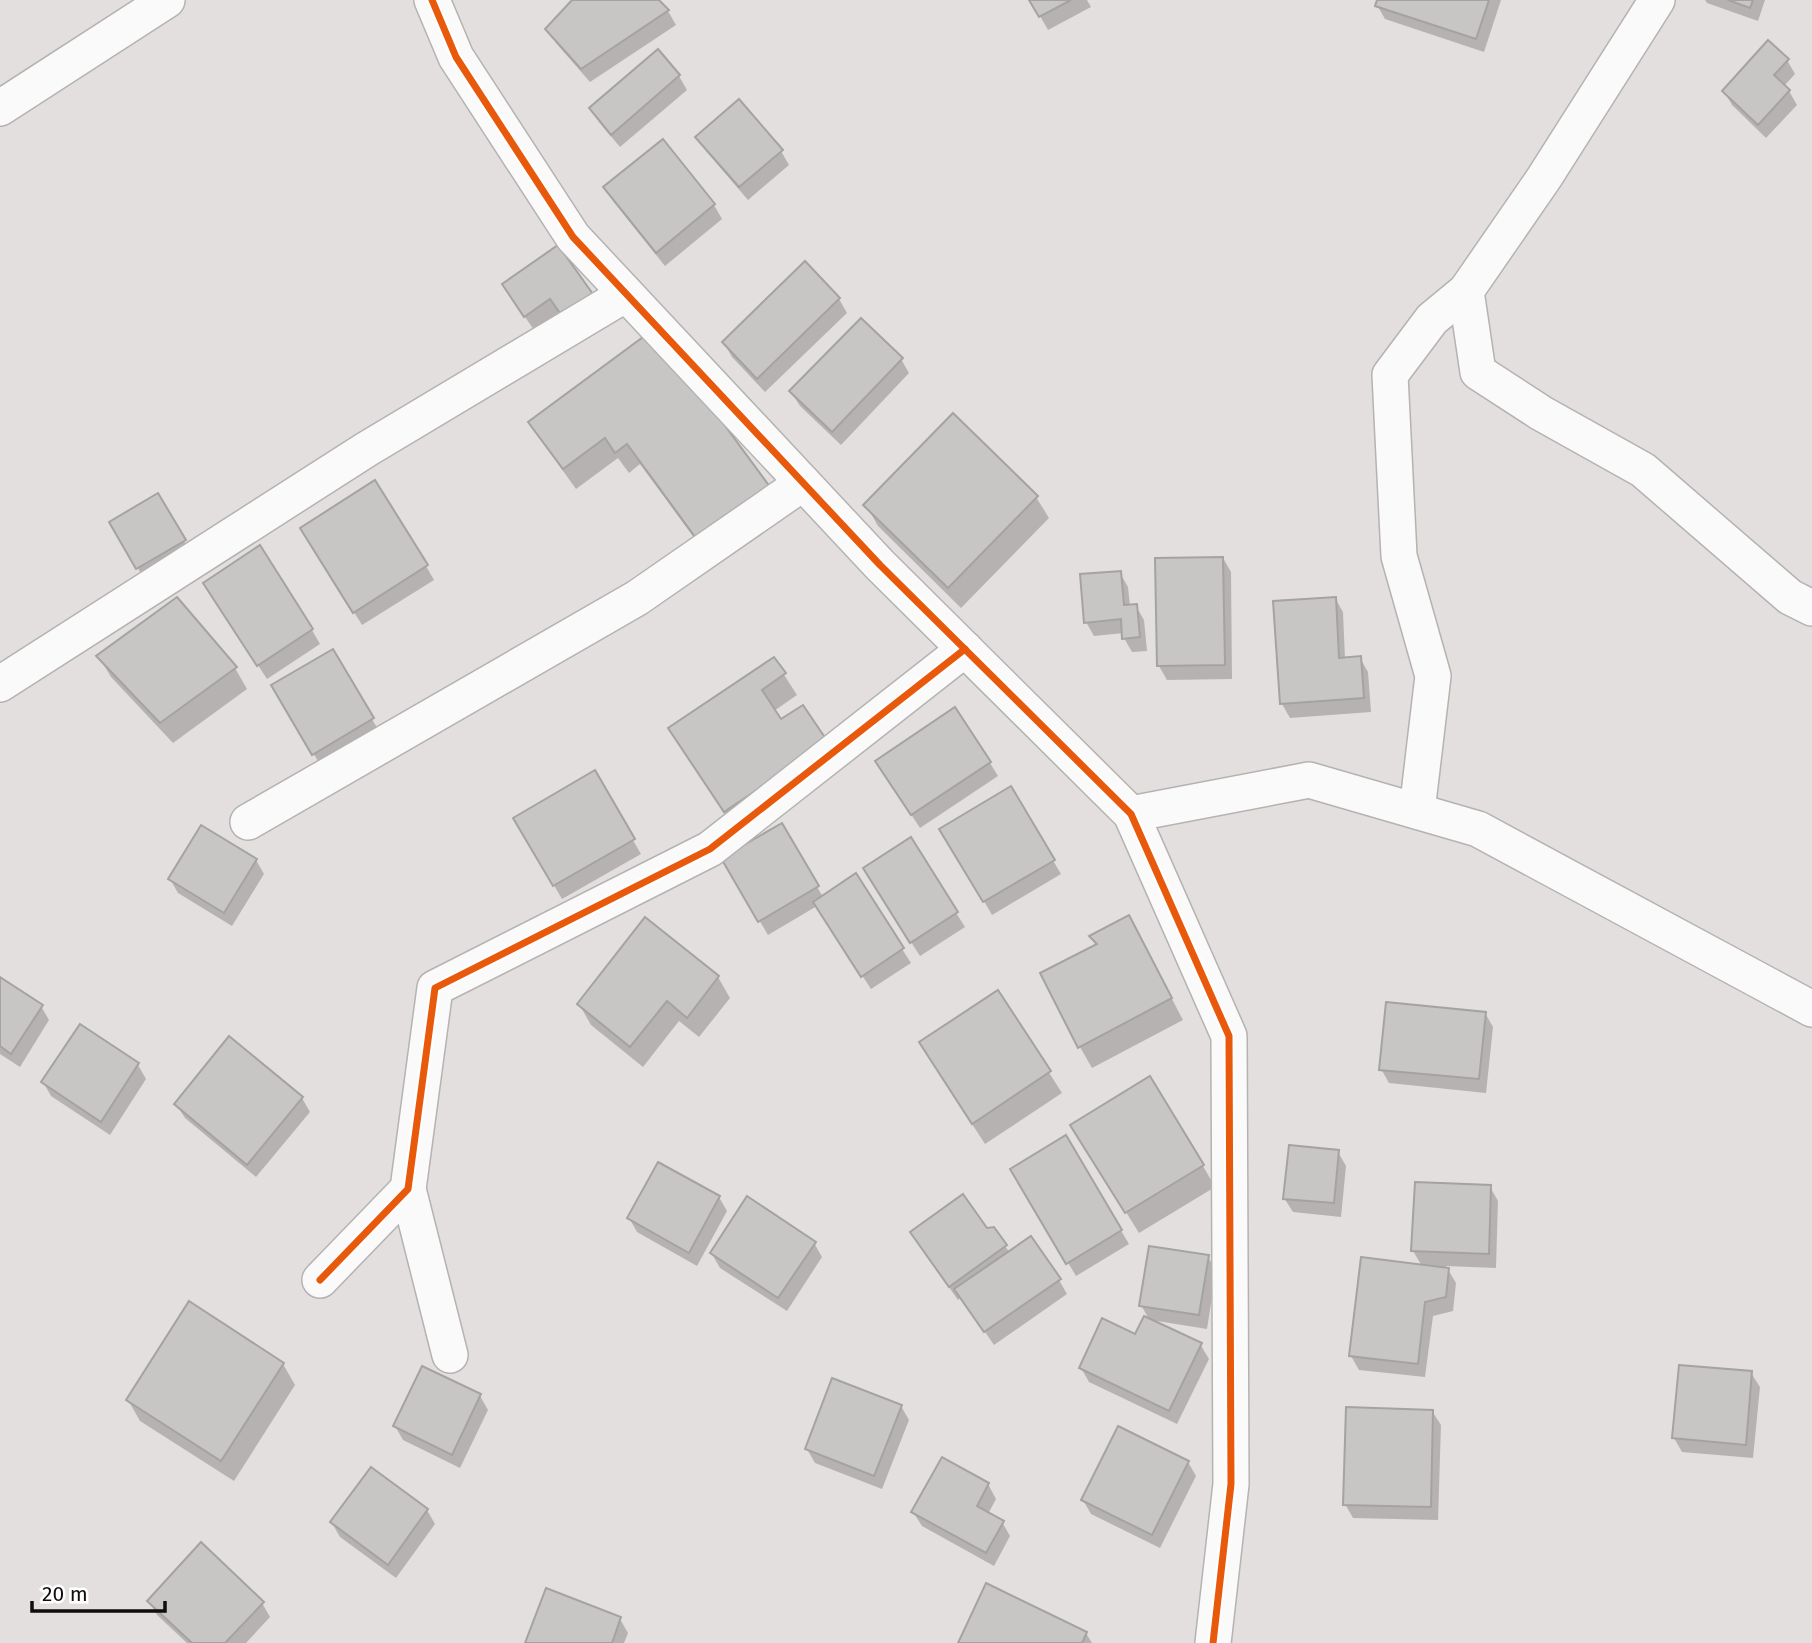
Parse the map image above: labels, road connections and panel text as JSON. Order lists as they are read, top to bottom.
{
  "scale_bar": "20 m"
}
